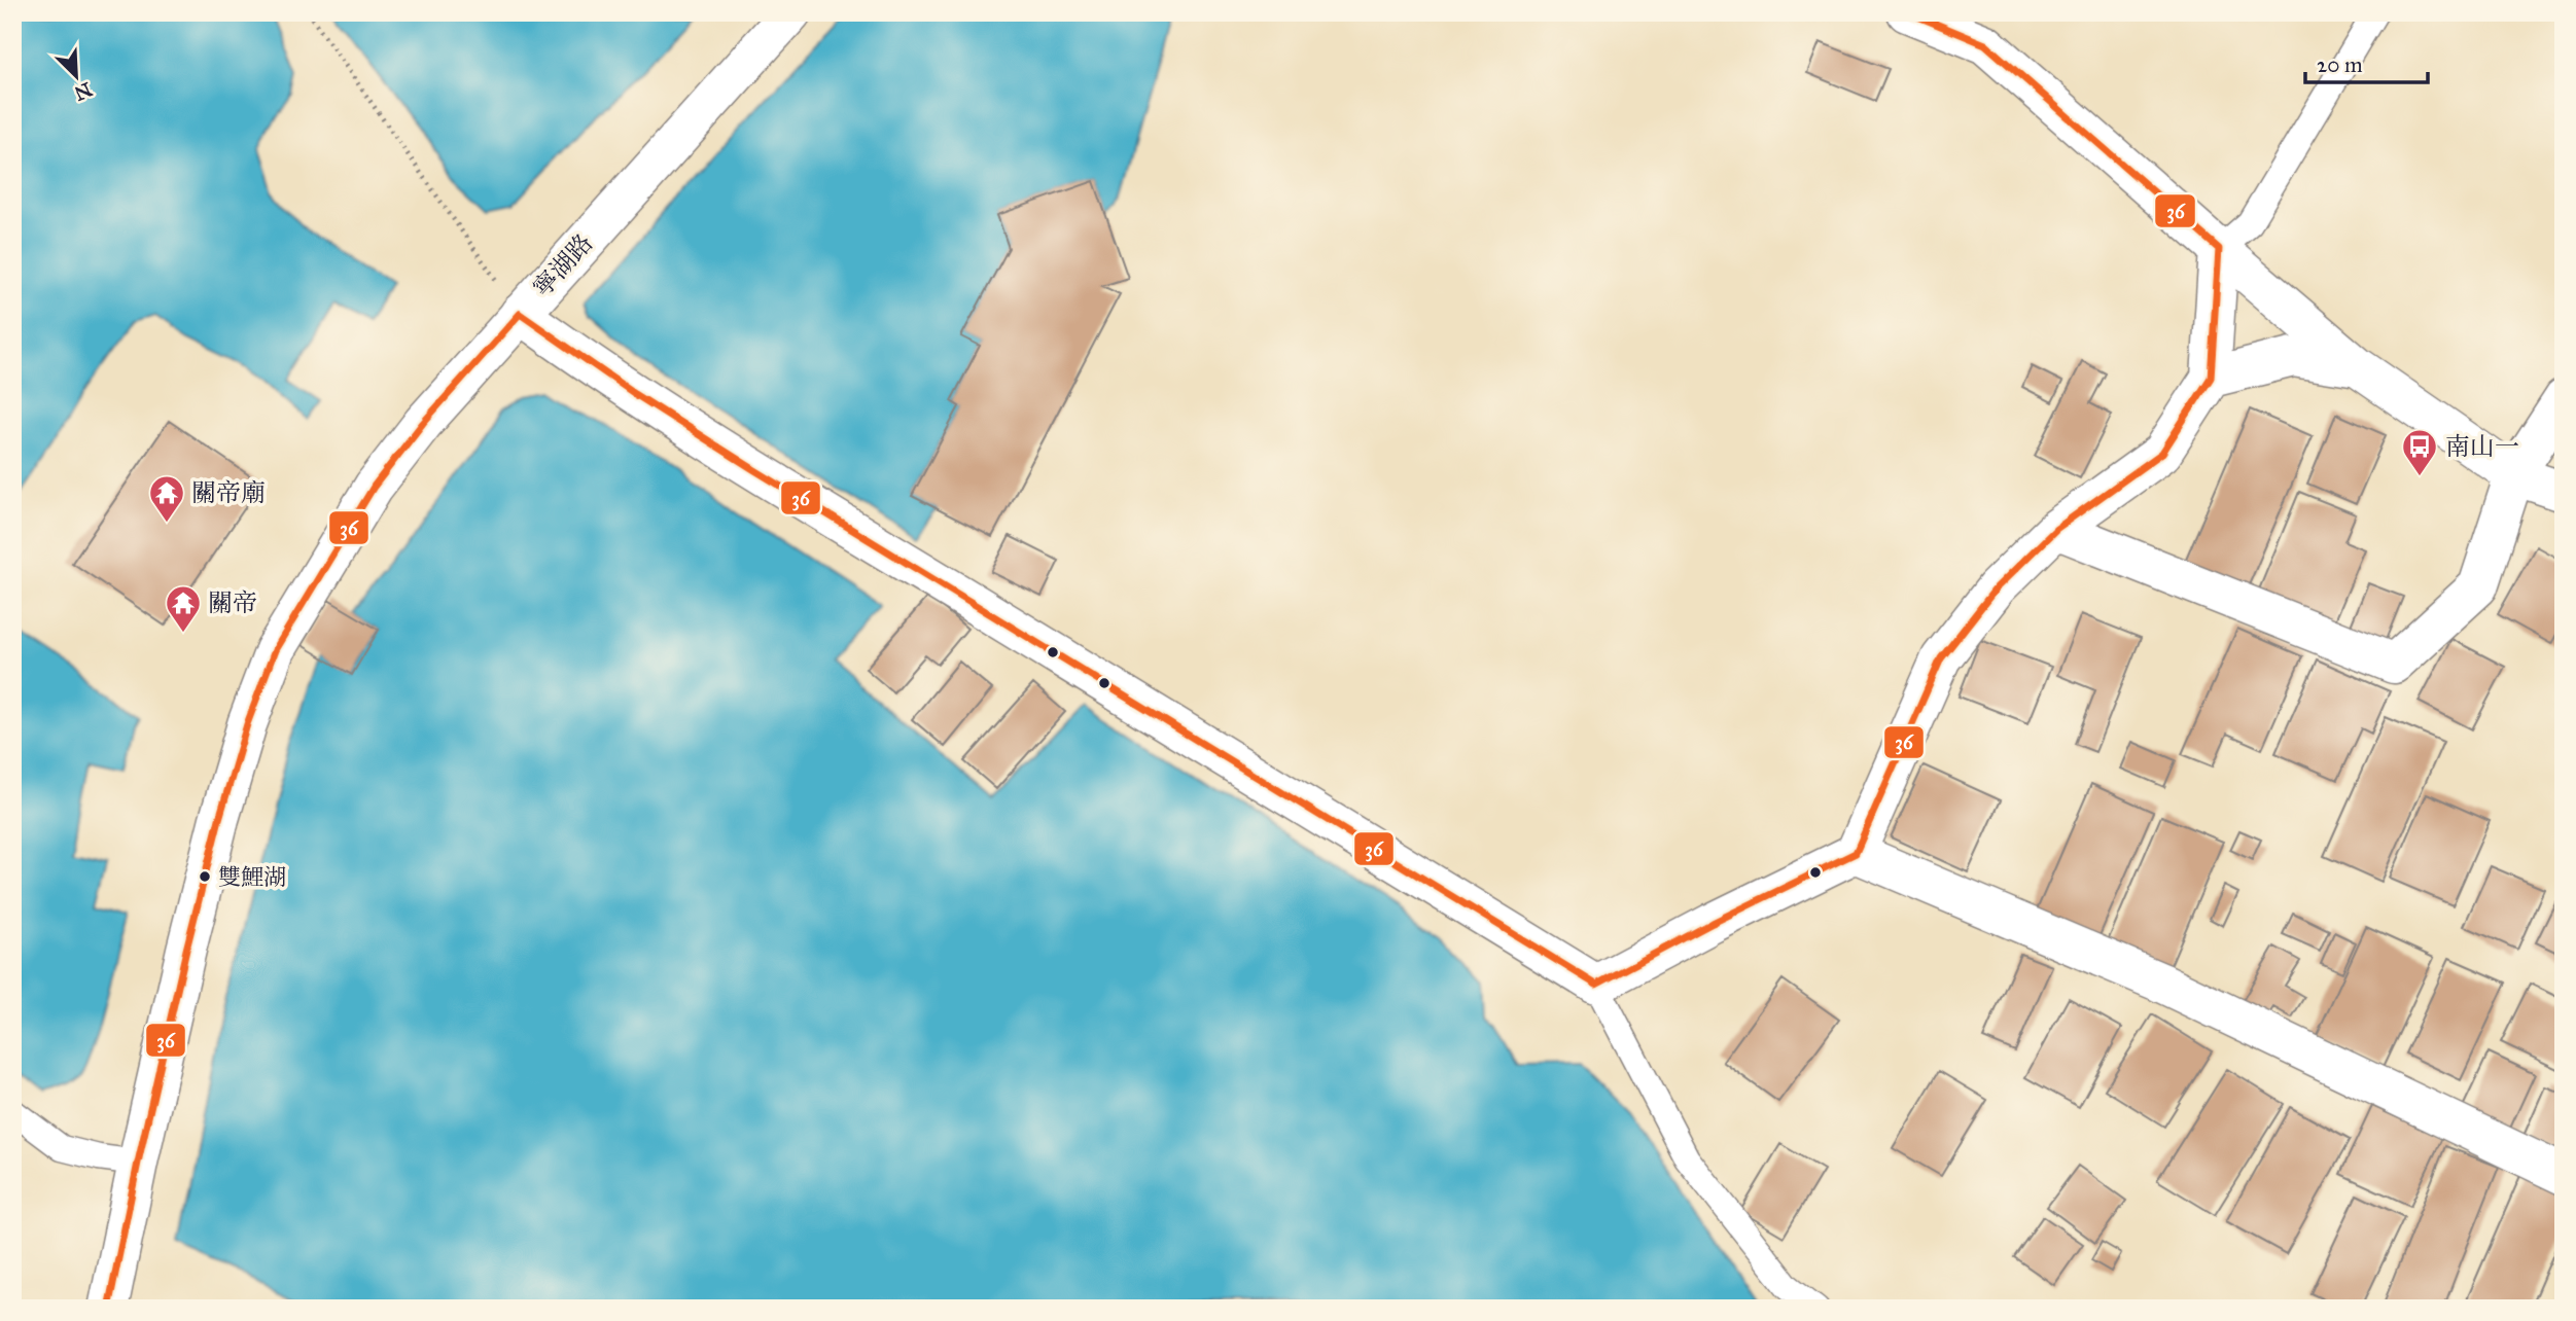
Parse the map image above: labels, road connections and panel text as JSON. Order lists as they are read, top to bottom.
{
  "streets": {
    "street": ["寧湖路"]
  },
  "places": {
    "bus stop": ["南山一"],
    "temple": ["關帝廟", "關帝"],
    "other": ["雙鯉湖"]
  },
  "lines": ["transit line 36"],
  "scale_bar": "20 m",
  "north": "bottom right"
}
